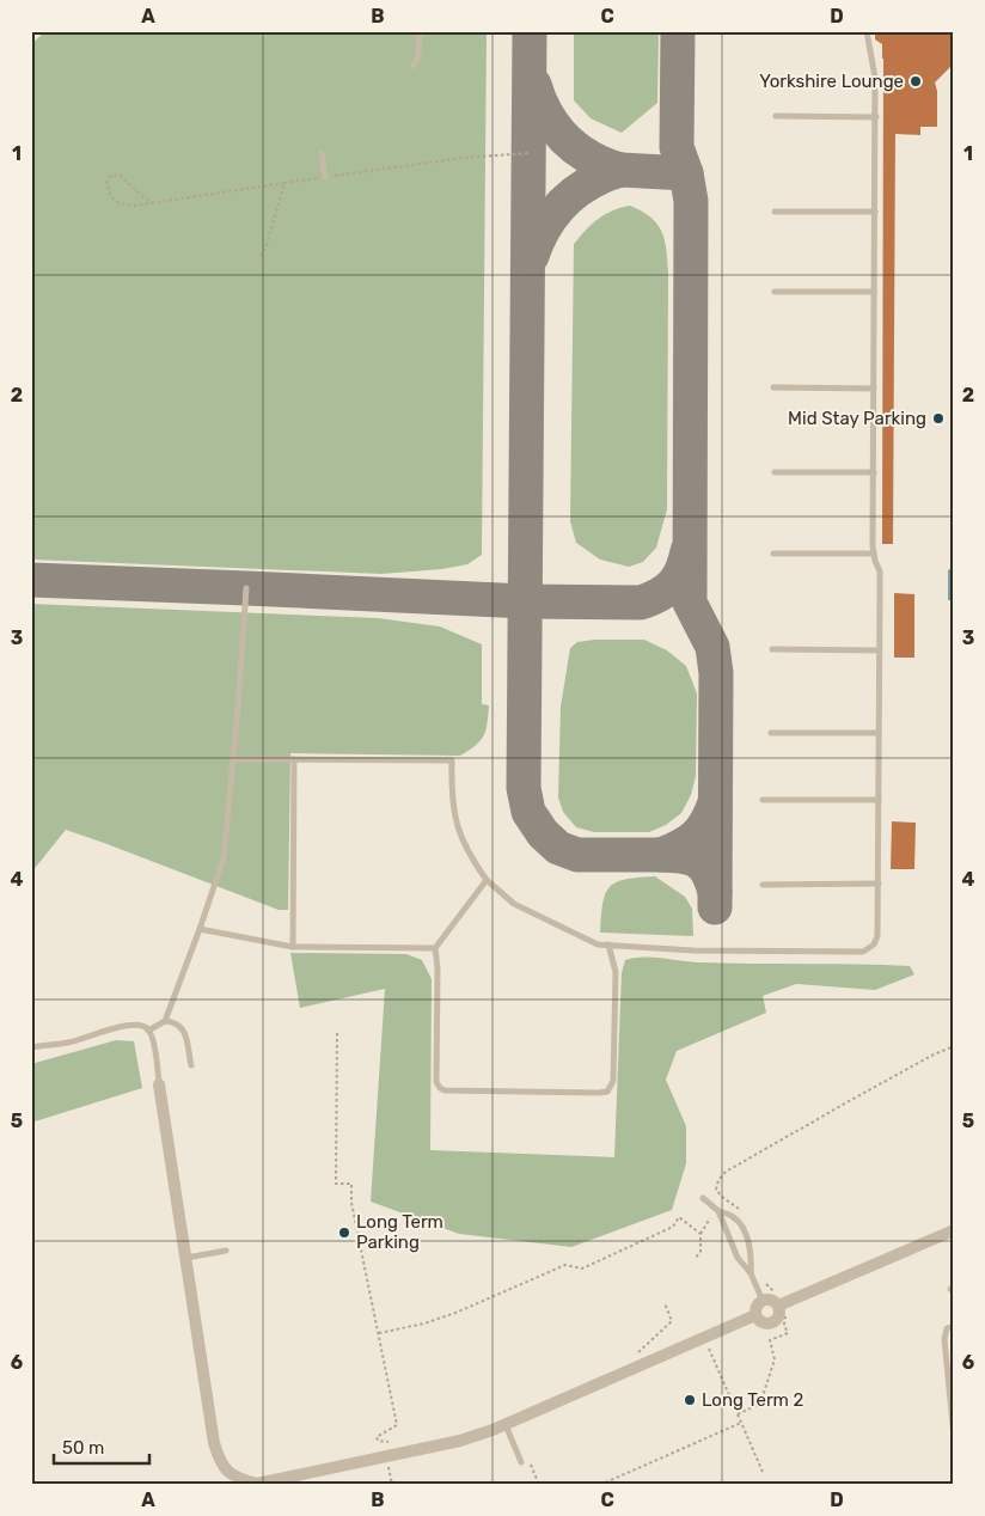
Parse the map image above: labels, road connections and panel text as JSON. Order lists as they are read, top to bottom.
{
  "places": [
    "Yorkshire Lounge",
    "Mid Stay Parking",
    "Long Term Parking",
    "Long Term 2"
  ],
  "scale_bar": "50 m",
  "grid": {
    "columns": [
      "A",
      "B",
      "C",
      "D"
    ],
    "rows": [
      "1",
      "2",
      "3",
      "4",
      "5",
      "6"
    ]
  }
}
